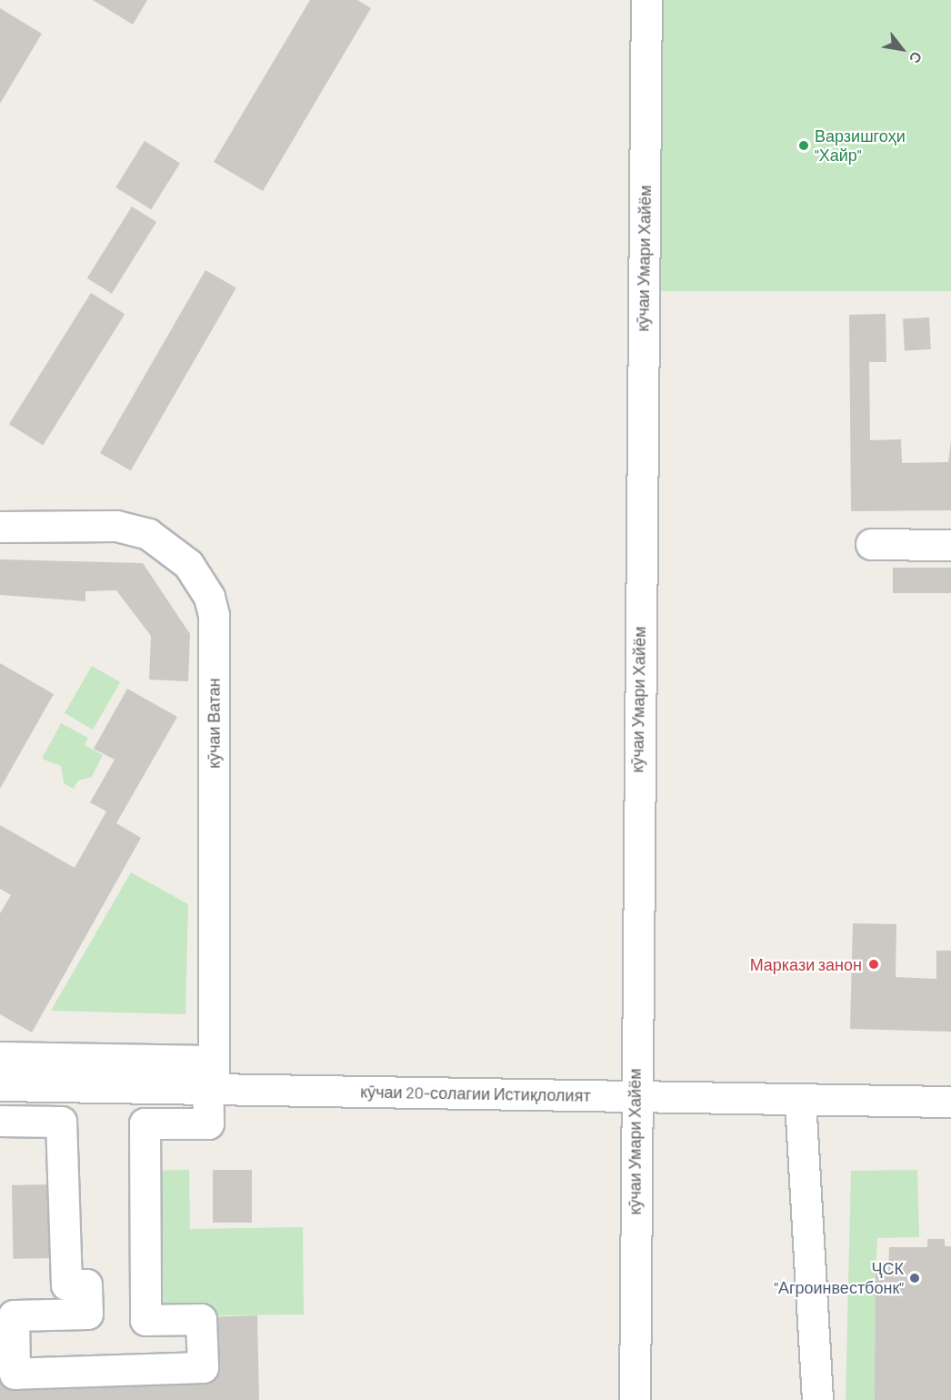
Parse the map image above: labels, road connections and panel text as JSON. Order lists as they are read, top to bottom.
{
  "streets": {
    "street": ["кӯчаи Умари Хайём", "кӯчаи Ватан", "кӯчаи 20-солагии Истиқлолият"]
  },
  "crossings": [
    ["кӯчаи Умари Хайём", "кӯчаи 20-солагии Истиқлолият"],
    ["кӯчаи Ватан", "кӯчаи 20-солагии Истиқлолият"]
  ],
  "places": ["Варзишгоҳи \"Хайр\"", "Маркази занон", "ҶСК \"Агроинвестбонк\""],
  "north": "bottom right"
}
